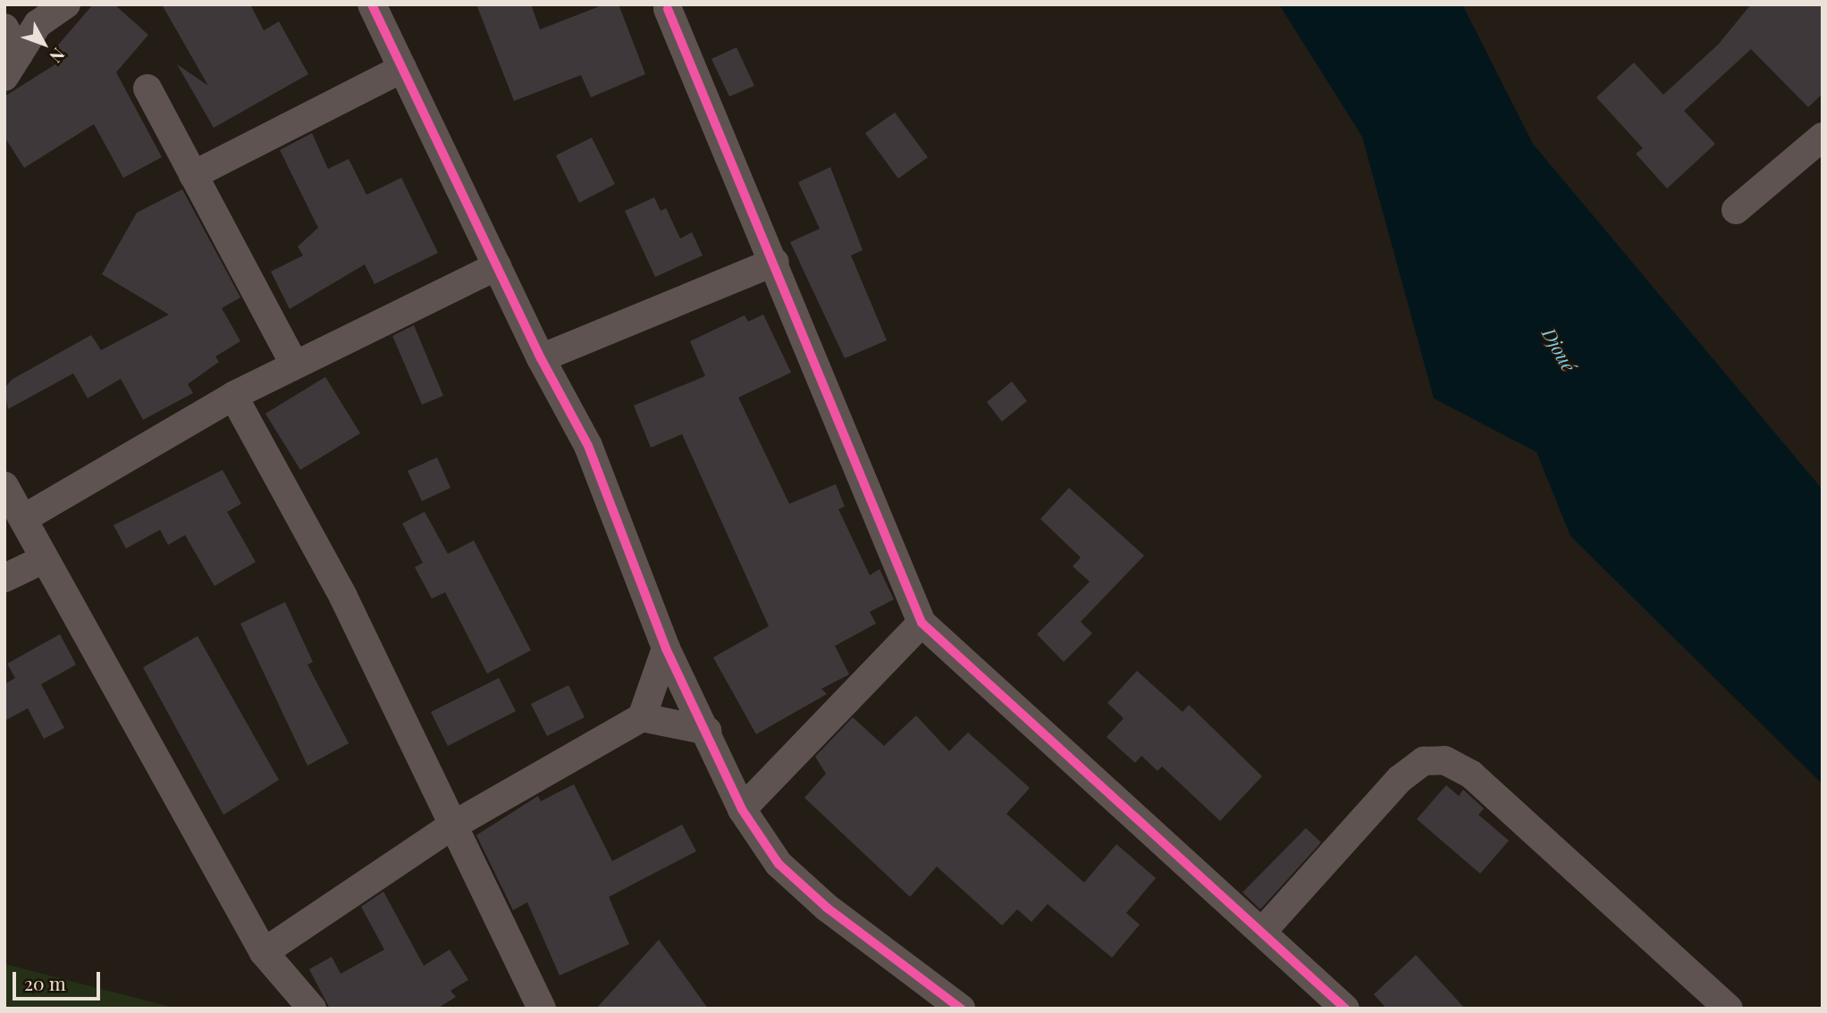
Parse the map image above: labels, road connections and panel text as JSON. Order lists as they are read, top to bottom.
{
  "water": ["Djoué"],
  "scale_bar": "20 m",
  "north": "bottom right"
}
